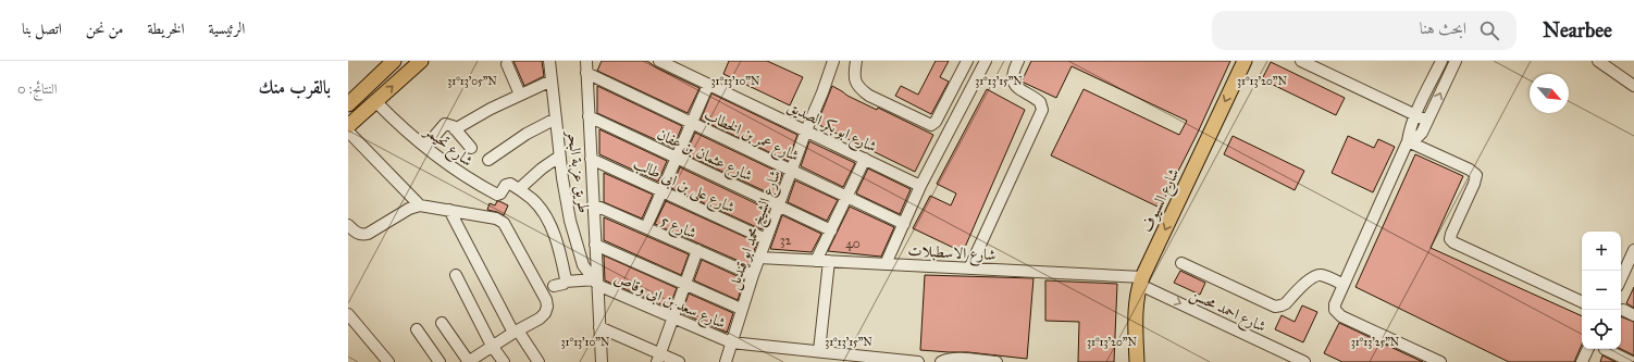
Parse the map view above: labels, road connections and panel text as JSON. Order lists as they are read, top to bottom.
{
  "streets": {
    "main road": ["شارع السيوف"],
    "street": [
      "شارع ابو بكر الصديق",
      "شارع عمر بن الخطاب",
      "شارع تحيمر",
      "شارع عثمان بن عفان",
      "طريق عزبة البحر",
      "شارع على بن ابى طالب",
      "شارع 5",
      "شارع الشيخ محمد ابو قنديل",
      "شارع الاسطبلات",
      "شارع سعد بن ابى وقاص",
      "شارع احمد محسن"
    ]
  },
  "crossings": [
    ["شارع ابو بكر الصديق", "شارع الشيخ محمد ابو قنديل"],
    ["شارع عمر بن الخطاب", "طريق عزبة البحر"],
    ["شارع عمر بن الخطاب", "شارع الشيخ محمد ابو قنديل"],
    ["شارع عثمان بن عفان", "طريق عزبة البحر"],
    ["شارع عثمان بن عفان", "شارع الشيخ محمد ابو قنديل"],
    ["طريق عزبة البحر", "شارع على بن ابى طالب"],
    ["طريق عزبة البحر", "شارع 5"],
    ["طريق عزبة البحر", "شارع سعد بن ابى وقاص"],
    ["شارع على بن ابى طالب", "شارع الشيخ محمد ابو قنديل"],
    ["شارع السيوف", "شارع الاسطبلات"],
    ["شارع السيوف", "شارع احمد محسن"],
    ["شارع 5", "شارع الشيخ محمد ابو قنديل"],
    ["شارع الشيخ محمد ابو قنديل", "شارع الاسطبلات"],
    ["شارع الشيخ محمد ابو قنديل", "شارع سعد بن ابى وقاص"],
    ["شارع الاسطبلات", "شارع احمد محسن"]
  ],
  "one_way": ["شارع السيوف", "شارع احمد محسن"],
  "house_numbers": ["32", "40"],
  "north": "bottom right",
  "page": {
    "header": "Nearbee",
    "search": "ابحث هنا",
    "nav": [
      "الرئيسية",
      "الخريطة",
      "من نحن",
      "اتصل بنا"
    ],
    "heading": ["بالقرب منك", "النتائج: 0"],
    "map_buttons": ["+", "−"]
  },
  "coordinates": [
    "31°13'05\"N",
    "31°13'10\"N",
    "31°13'15\"N",
    "31°13'20\"N",
    "31°13'25\"N"
  ]
}
